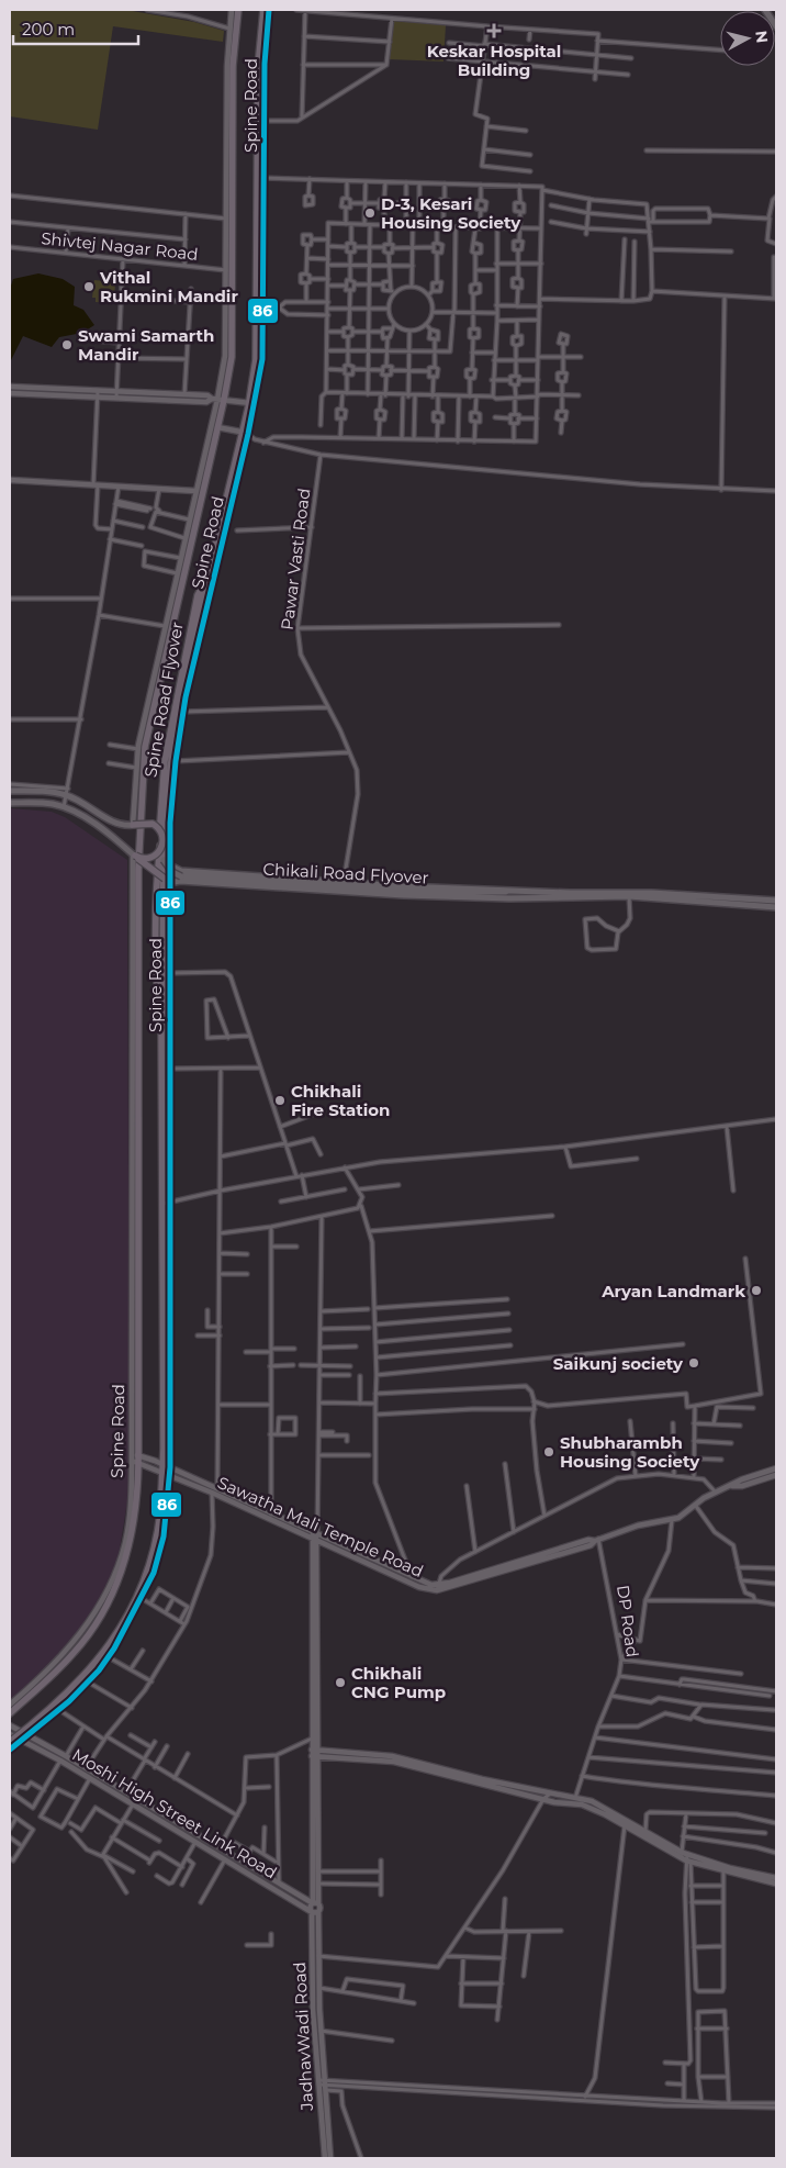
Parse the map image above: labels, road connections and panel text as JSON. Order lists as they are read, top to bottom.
{
  "streets": {
    "main road": ["Spine Road", "Spine Road Flyover", "Chikali Road Flyover"],
    "street": [
      "Shivtej Nagar Road",
      "Pawar Vasti Road",
      "Sawatha Mali Temple Road",
      "DP Road",
      "Moshi High Street Link Road",
      "JadhavWadi Road"
    ]
  },
  "crossings": [
    ["Spine Road", "Shivtej Nagar Road"],
    ["Spine Road", "Spine Road Flyover"],
    ["Spine Road", "Chikali Road Flyover"],
    ["Spine Road", "Sawatha Mali Temple Road"],
    ["Spine Road", "Moshi High Street Link Road"],
    ["Spine Road Flyover", "Chikali Road Flyover"],
    ["Sawatha Mali Temple Road", "DP Road"],
    ["Moshi High Street Link Road", "JadhavWadi Road"]
  ],
  "places": {
    "health": ["Keskar Hospital Building"],
    "other": [
      "D-3, Kesari Housing Society",
      "Vithal Rukmini Mandir",
      "Swami Samarth Mandir",
      "Chikhali Fire Station",
      "Aryan Landmark",
      "Saikunj society",
      "Shubharambh Housing Society",
      "Chikhali CNG Pump"
    ]
  },
  "lines": ["transit line 86"],
  "scale_bar": "200 m",
  "north": "right"
}
